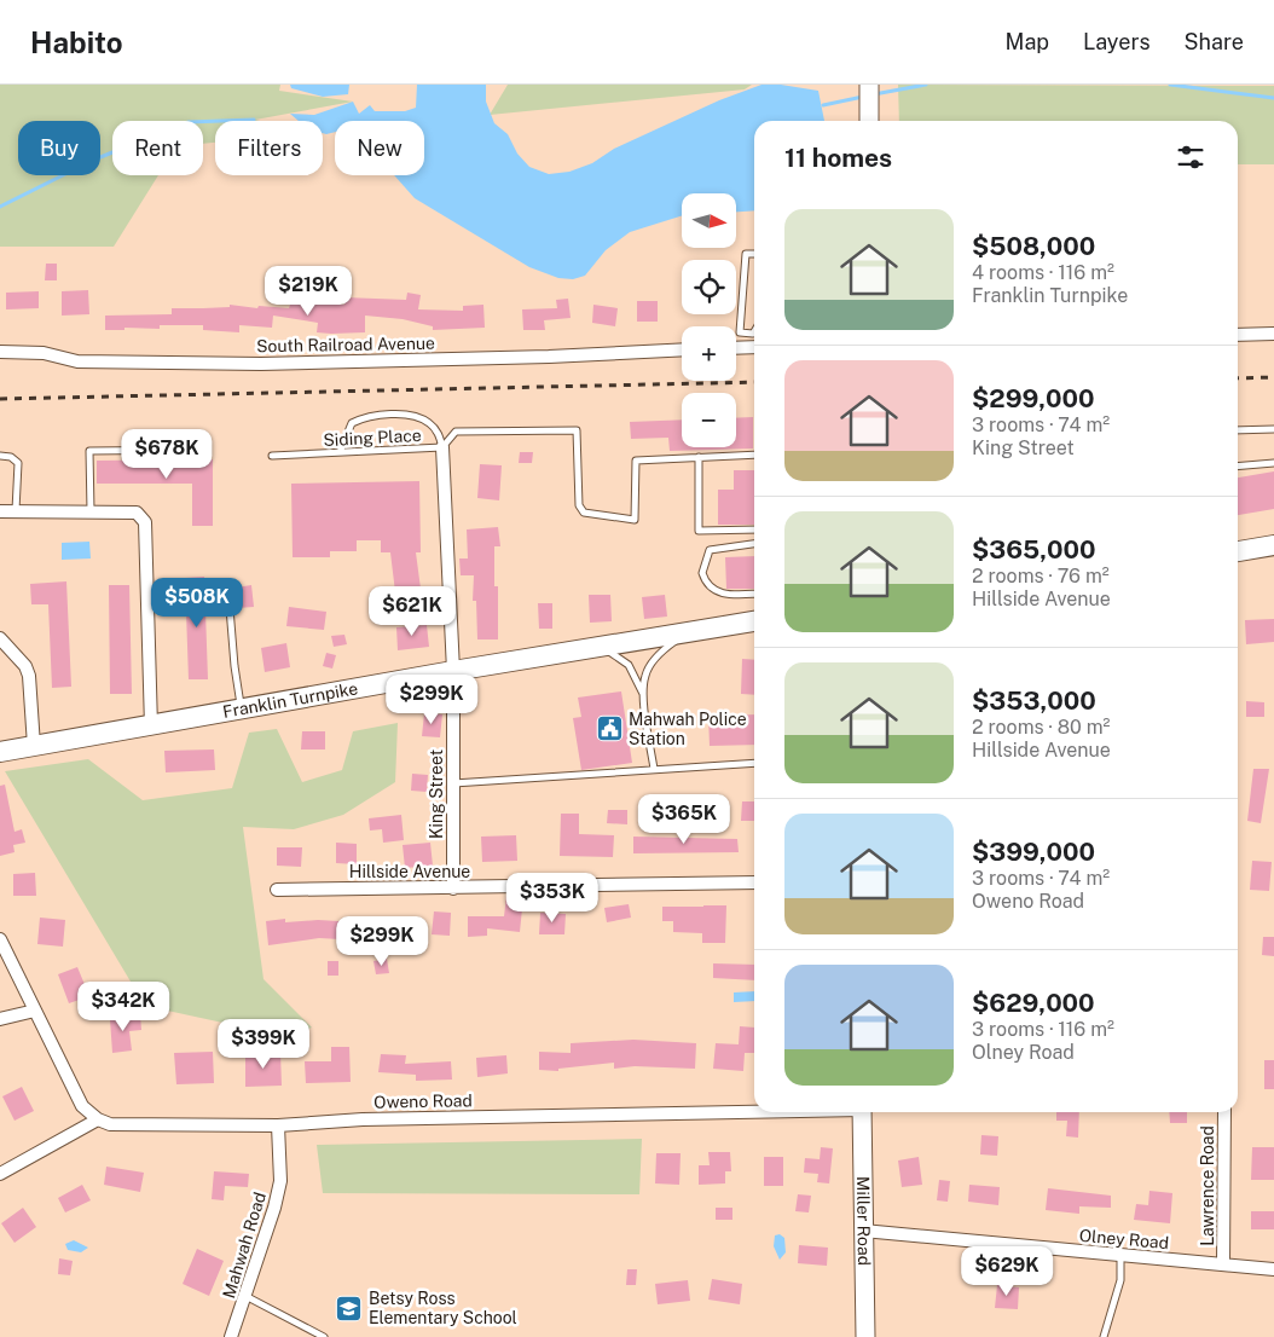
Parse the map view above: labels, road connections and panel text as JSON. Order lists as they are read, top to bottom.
{
  "streets": {
    "main road": ["Franklin Turnpike"],
    "street": [
      "South Railroad Avenue",
      "King Street",
      "Hillside Avenue",
      "Oweno Road",
      "Lawrence Road",
      "Miller Road",
      "Olney Road",
      "Mahwah Road"
    ],
    "lane": ["Siding Place"]
  },
  "crossings": [
    ["Siding Place", "King Street"],
    ["Franklin Turnpike", "King Street"],
    ["King Street", "Hillside Avenue"],
    ["Oweno Road", "Mahwah Road"],
    ["Lawrence Road", "Olney Road"],
    ["Miller Road", "Olney Road"]
  ],
  "places": {
    "public building": ["Mahwah Police Station"],
    "school or university": ["Betsy Ross Elementary School"]
  },
  "north": "right",
  "page": {
    "header": "Habito",
    "nav": ["Map", "Layers", "Share"],
    "chip": [
      "Buy",
      "Rent",
      "Filters",
      "New"
    ],
    "heading": "11 homes",
    "map_buttons": ["+", "−"],
    "list": [
      {
        "name": "$508,000",
        "note": "4 rooms · 116 m² · Franklin Turnpike"
      },
      {
        "name": "$299,000",
        "note": "3 rooms · 74 m² · King Street"
      },
      {
        "name": "$365,000",
        "note": "2 rooms · 76 m² · Hillside Avenue"
      },
      {
        "name": "$353,000",
        "note": "2 rooms · 80 m² · Hillside Avenue"
      },
      {
        "name": "$399,000",
        "note": "3 rooms · 74 m² · Oweno Road"
      },
      {
        "name": "$629,000",
        "note": "3 rooms · 116 m² · Olney Road"
      }
    ],
    "price": [
      "$219K",
      "$678K",
      "$508K",
      "$621K",
      "$299K",
      "$365K",
      "$353K",
      "$299K",
      "$342K",
      "$399K",
      "$629K"
    ]
  }
}
